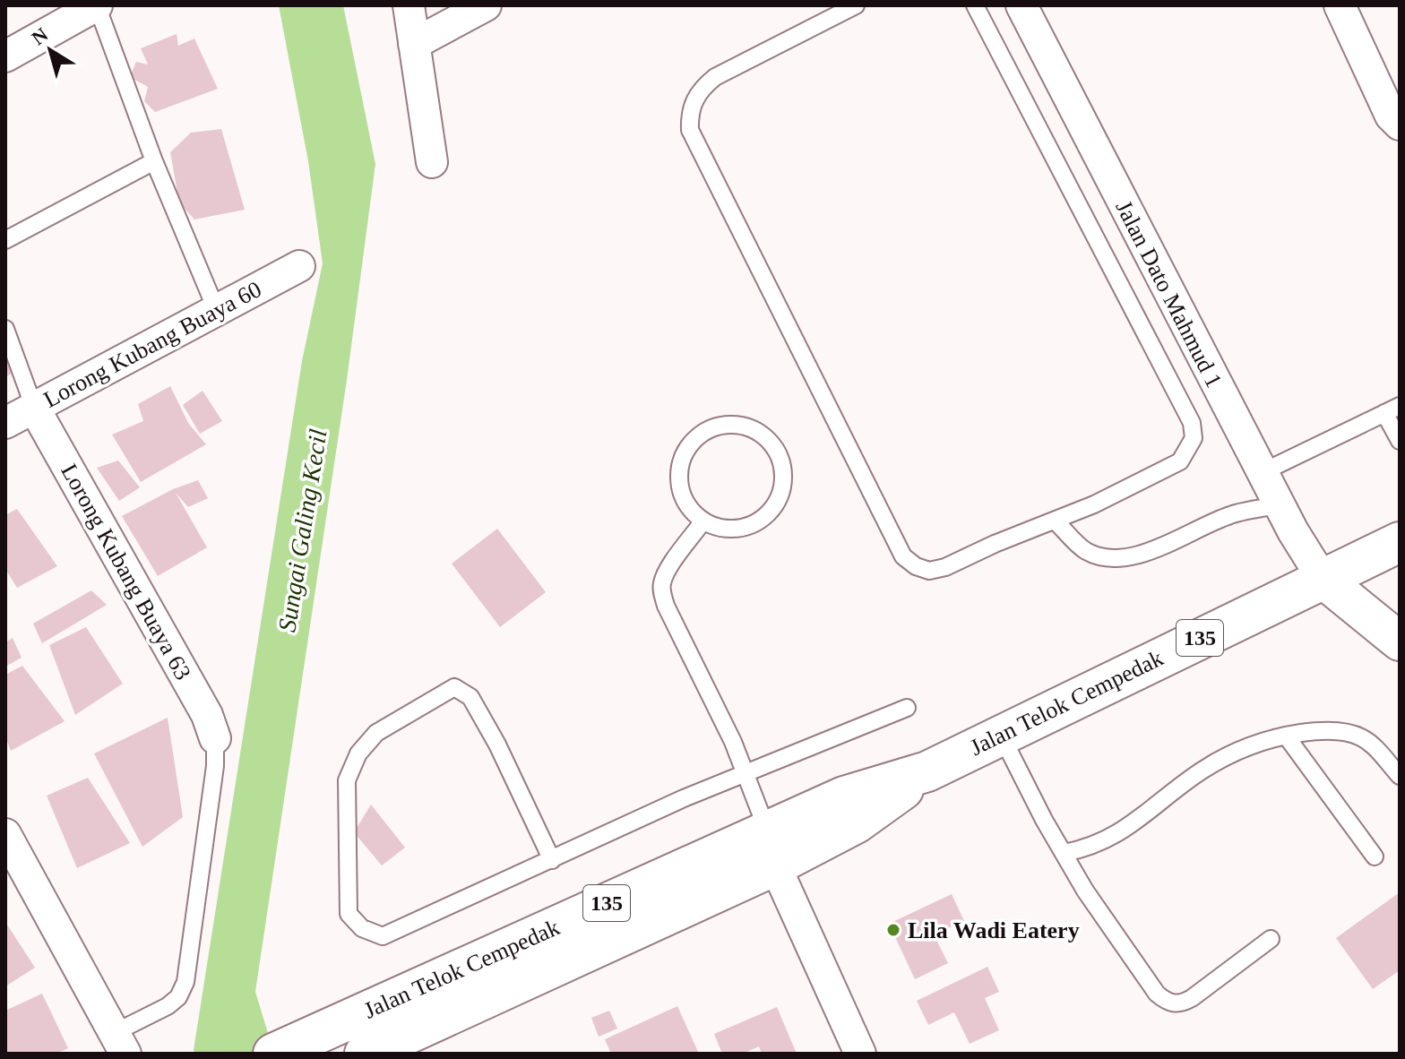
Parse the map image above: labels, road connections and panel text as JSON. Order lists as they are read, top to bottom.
{
  "streets": {
    "main road": ["135", "Jalan Telok Cempedak"],
    "street": ["Jalan Dato Mahmud 1", "Lorong Kubang Buaya 60", "Lorong Kubang Buaya 63"]
  },
  "crossings": [
    ["Jalan Dato Mahmud 1", "Jalan Telok Cempedak"],
    ["Lorong Kubang Buaya 60", "Lorong Kubang Buaya 63"]
  ],
  "water": ["Sungai Galing Kecil"],
  "places": ["Lila Wadi Eatery"],
  "north": "top left"
}
